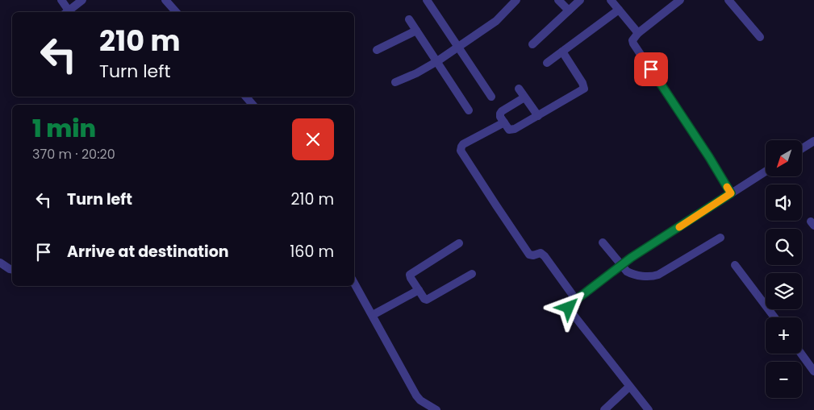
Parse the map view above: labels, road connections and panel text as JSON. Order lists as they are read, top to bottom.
{
  "north": "bottom left",
  "page": {
    "turn": ["210 m", "Turn left"],
    "heading": ["1 min", "370 m · 20:20"],
    "map_buttons": ["+", "−"],
    "list": [
      {
        "name": "Turn left",
        "value": "210 m"
      },
      {
        "name": "Arrive at destination",
        "value": "160 m"
      }
    ]
  }
}
